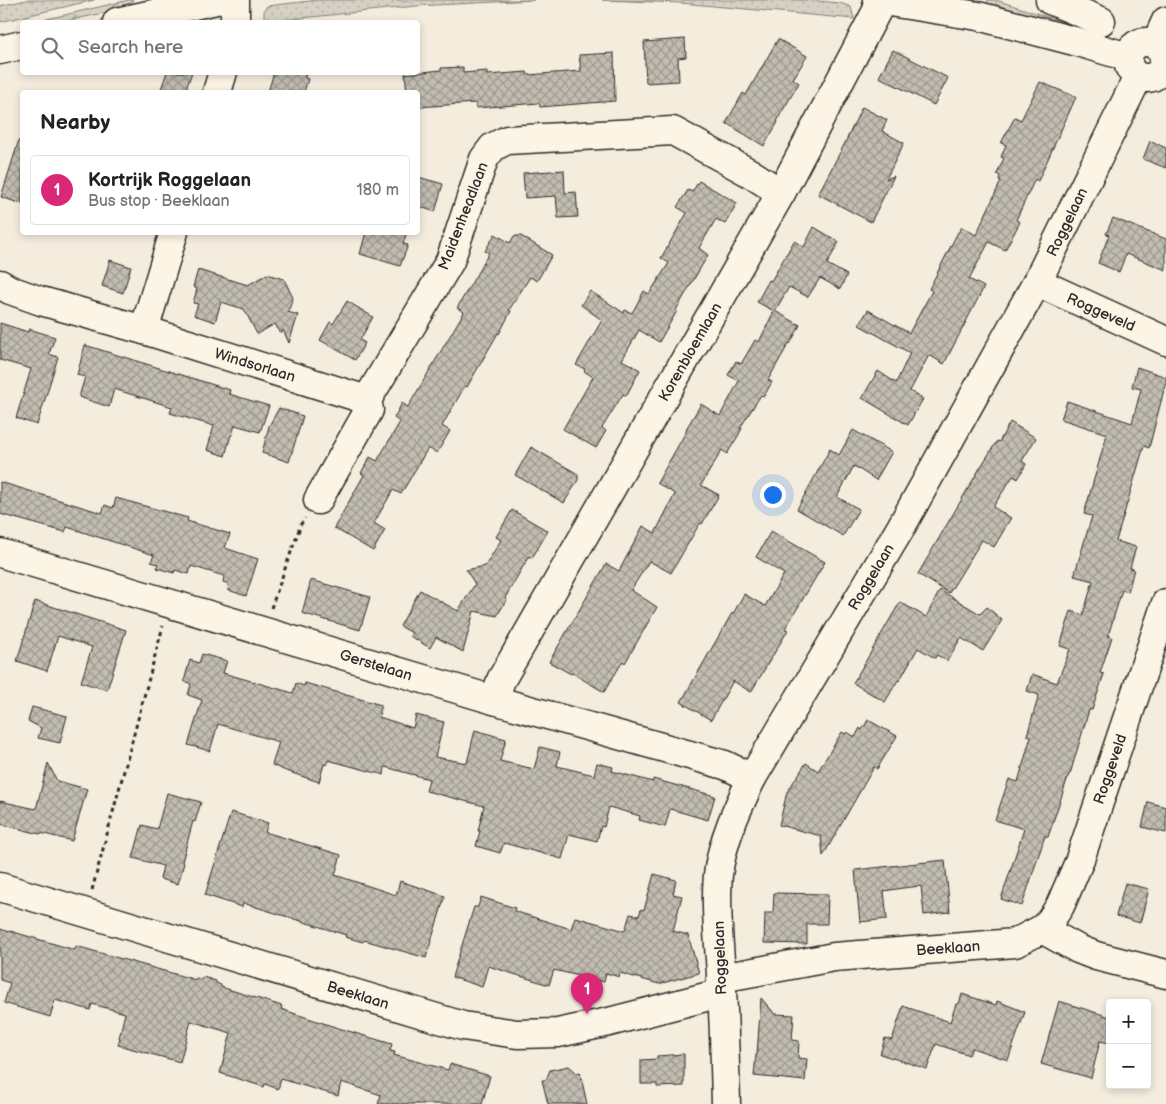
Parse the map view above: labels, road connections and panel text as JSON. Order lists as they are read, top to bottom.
{
  "streets": {
    "street": [
      "Maidenheadlaan",
      "Roggelaan",
      "Roggeveld",
      "Korenbloemlaan",
      "Windsorlaan",
      "Gerstelaan",
      "Beeklaan"
    ]
  },
  "crossings": [
    ["Maidenheadlaan", "Korenbloemlaan"],
    ["Maidenheadlaan", "Windsorlaan"],
    ["Roggelaan", "Roggeveld"],
    ["Roggelaan", "Gerstelaan"],
    ["Roggelaan", "Beeklaan"],
    ["Roggeveld", "Beeklaan"],
    ["Korenbloemlaan", "Gerstelaan"]
  ],
  "page": {
    "search": "Search here",
    "heading": "Nearby",
    "list": [
      {
        "mark": "1",
        "name": "Kortrijk Roggelaan",
        "note": "Bus stop · Beeklaan",
        "value": "180 m"
      }
    ],
    "pins": "1",
    "map_buttons": ["+", "−"]
  }
}
